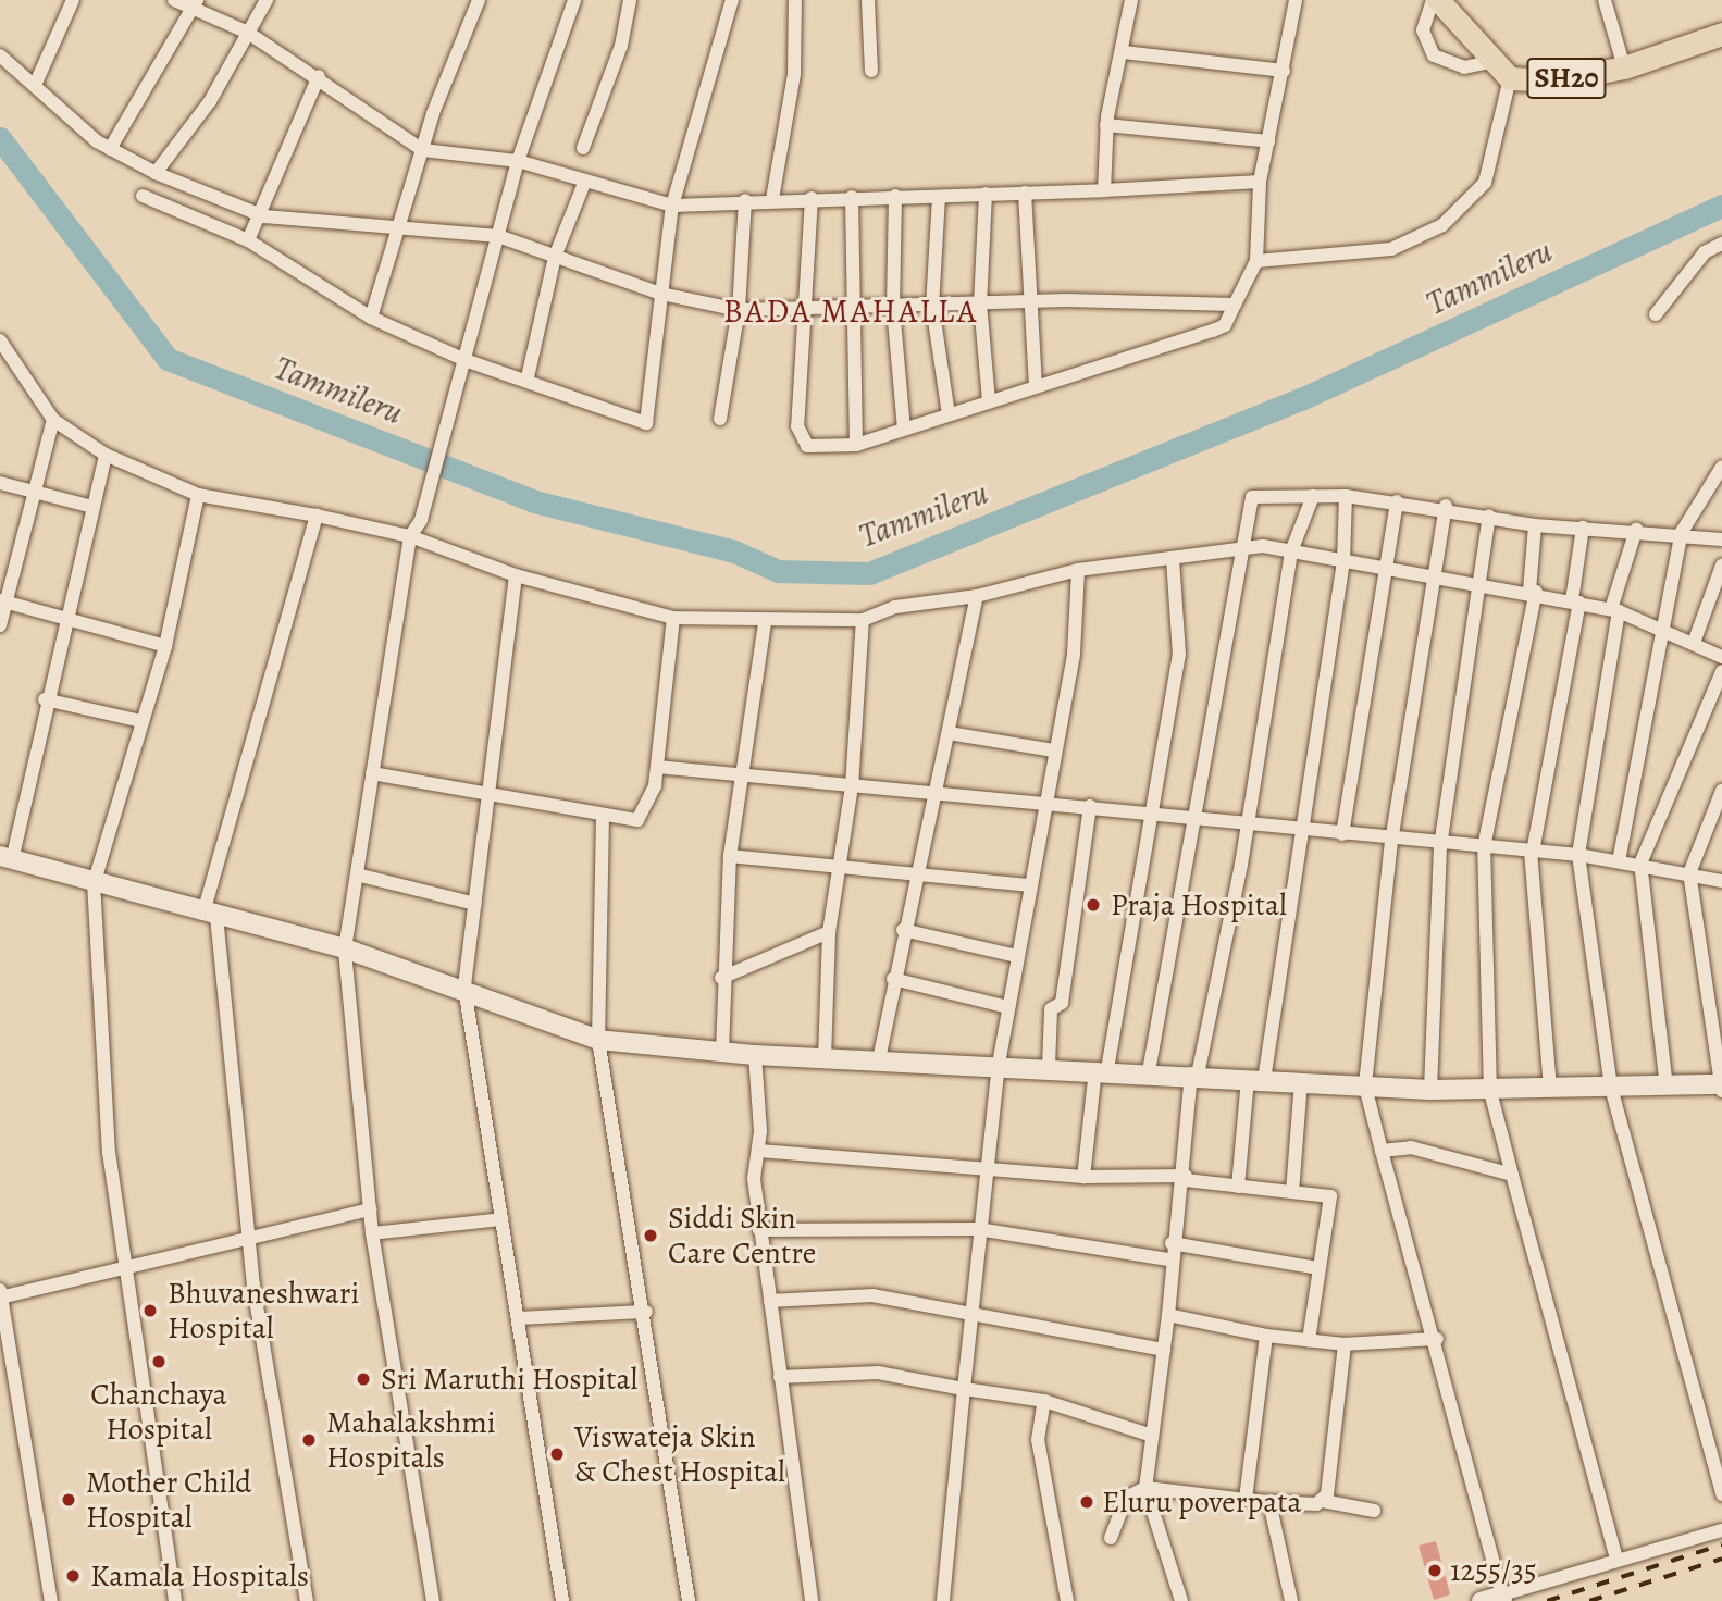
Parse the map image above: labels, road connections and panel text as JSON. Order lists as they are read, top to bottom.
{
  "streets": {
    "main road": ["SH20"]
  },
  "districts": ["BADA MAHALLA"],
  "water": ["Tammileru"],
  "places": [
    "Praja Hospital",
    "Siddi Skin Care Centre",
    "Bhuvaneshwari Hospital",
    "Chanchaya Hospital",
    "Sri Maruthi Hospital",
    "Mahalakshmi Hospitals",
    "Viswateja Skin & Chest Hospital",
    "Mother Child Hospital",
    "Eluru poverpata",
    "1255/35",
    "Kamala Hospitals"
  ]
}
